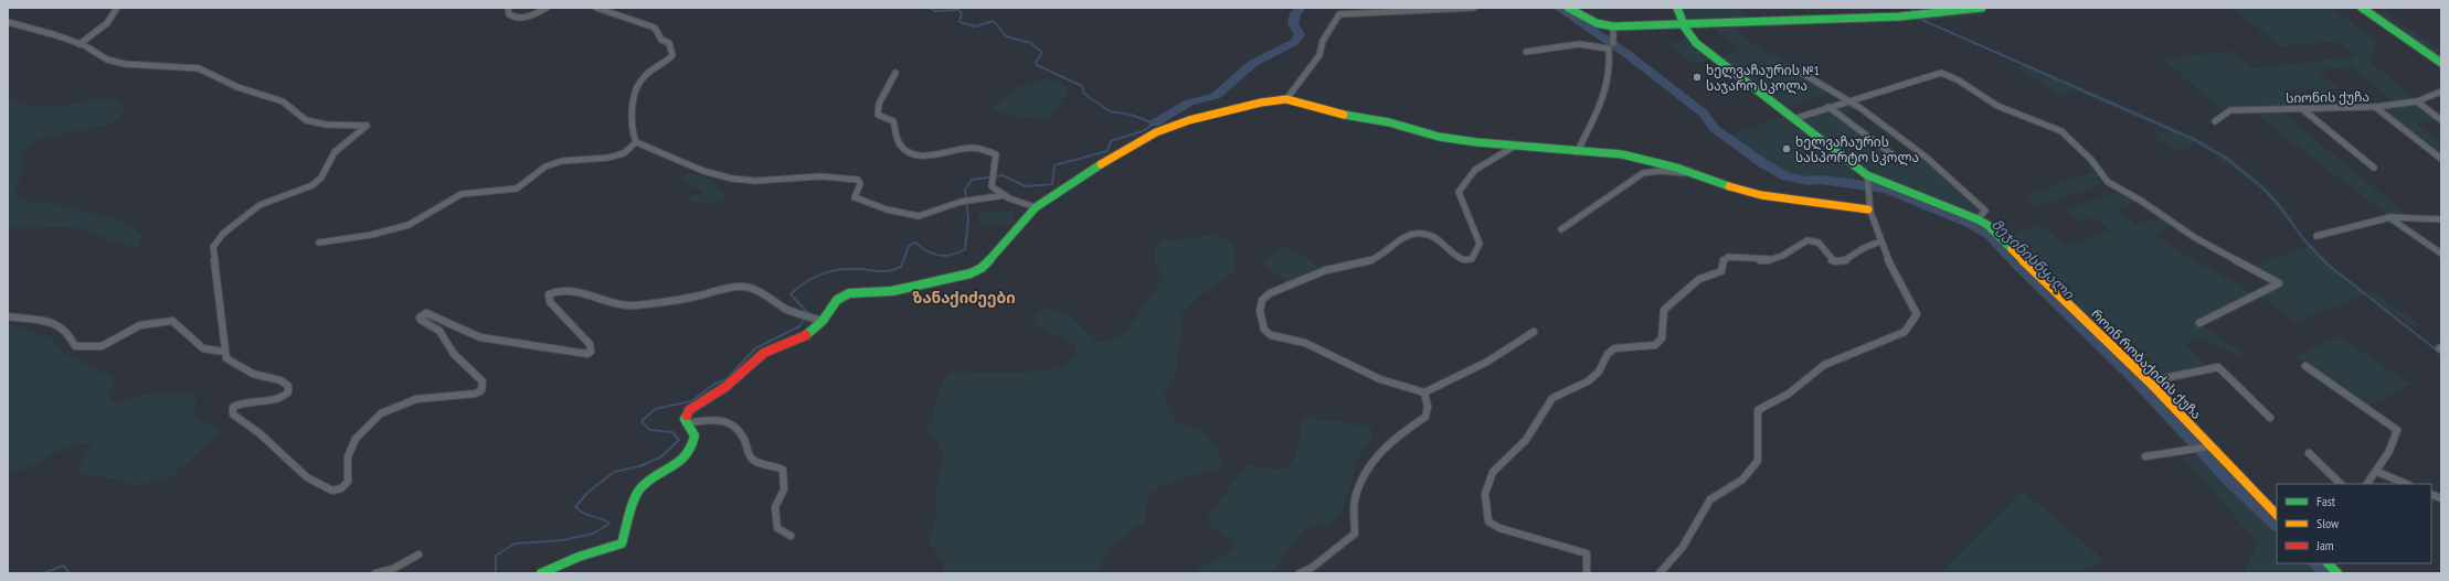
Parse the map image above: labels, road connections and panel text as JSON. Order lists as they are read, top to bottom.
{
  "streets": {
    "street": ["სიონის ქუჩა", "როინ რობაქიძის ქუჩა"]
  },
  "districts": ["ზანაქიძეები"],
  "water": ["მეჯინისწყალი"],
  "places": ["ხელვაჩაურის №1 საჯარო სკოლა", "ხელვაჩაურის სასპორტო სკოლა"],
  "legend": ["Fast", "Slow", "Jam"]
}
